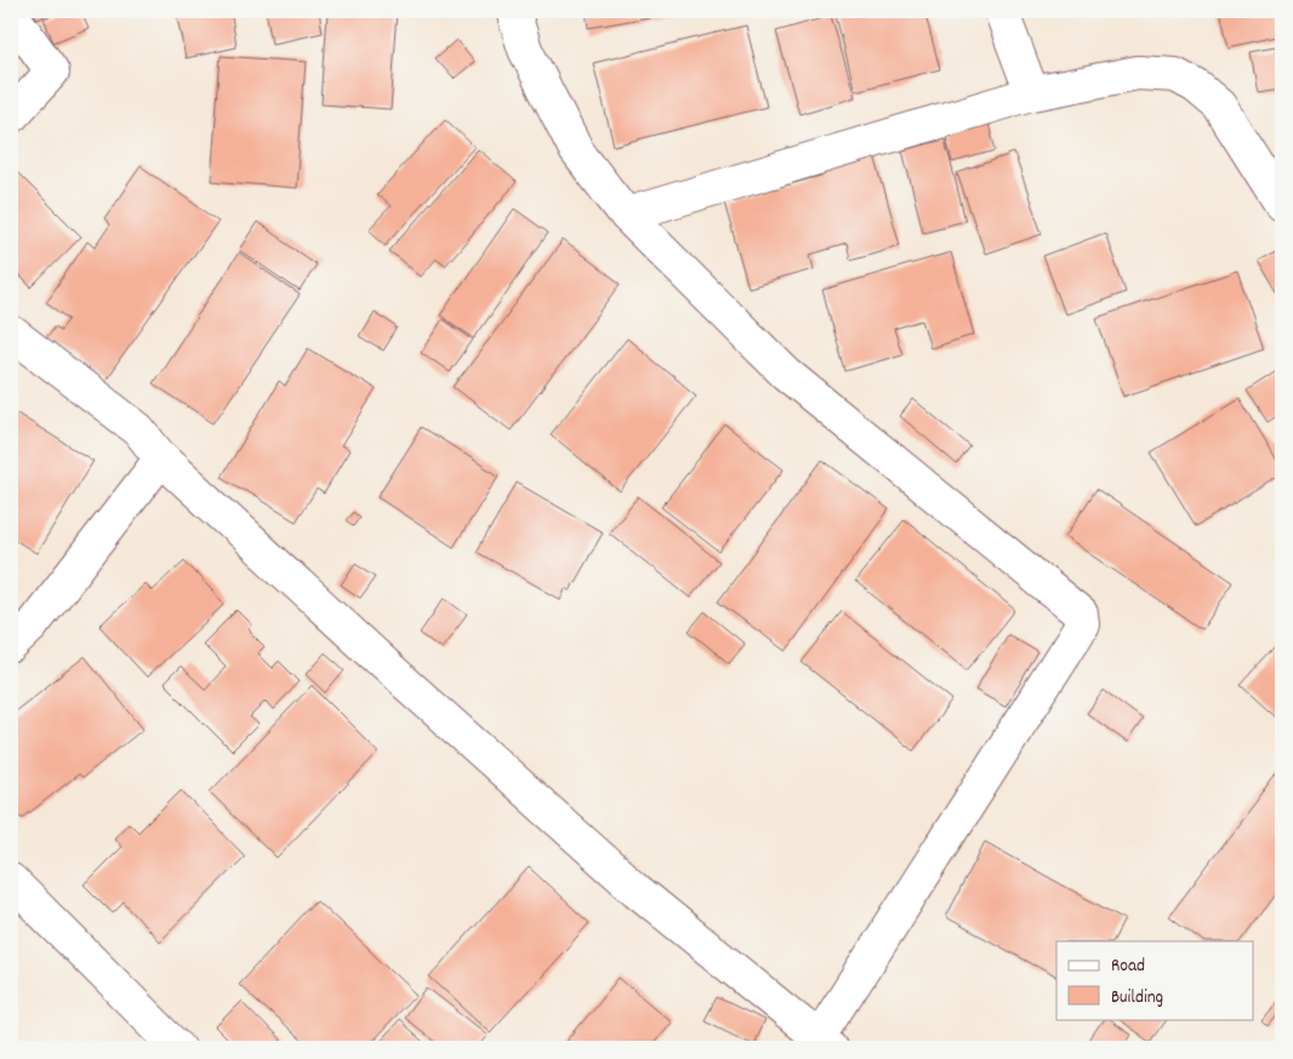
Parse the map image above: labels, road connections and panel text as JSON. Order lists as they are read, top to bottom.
{
  "legend": ["Road", "Building"]
}
